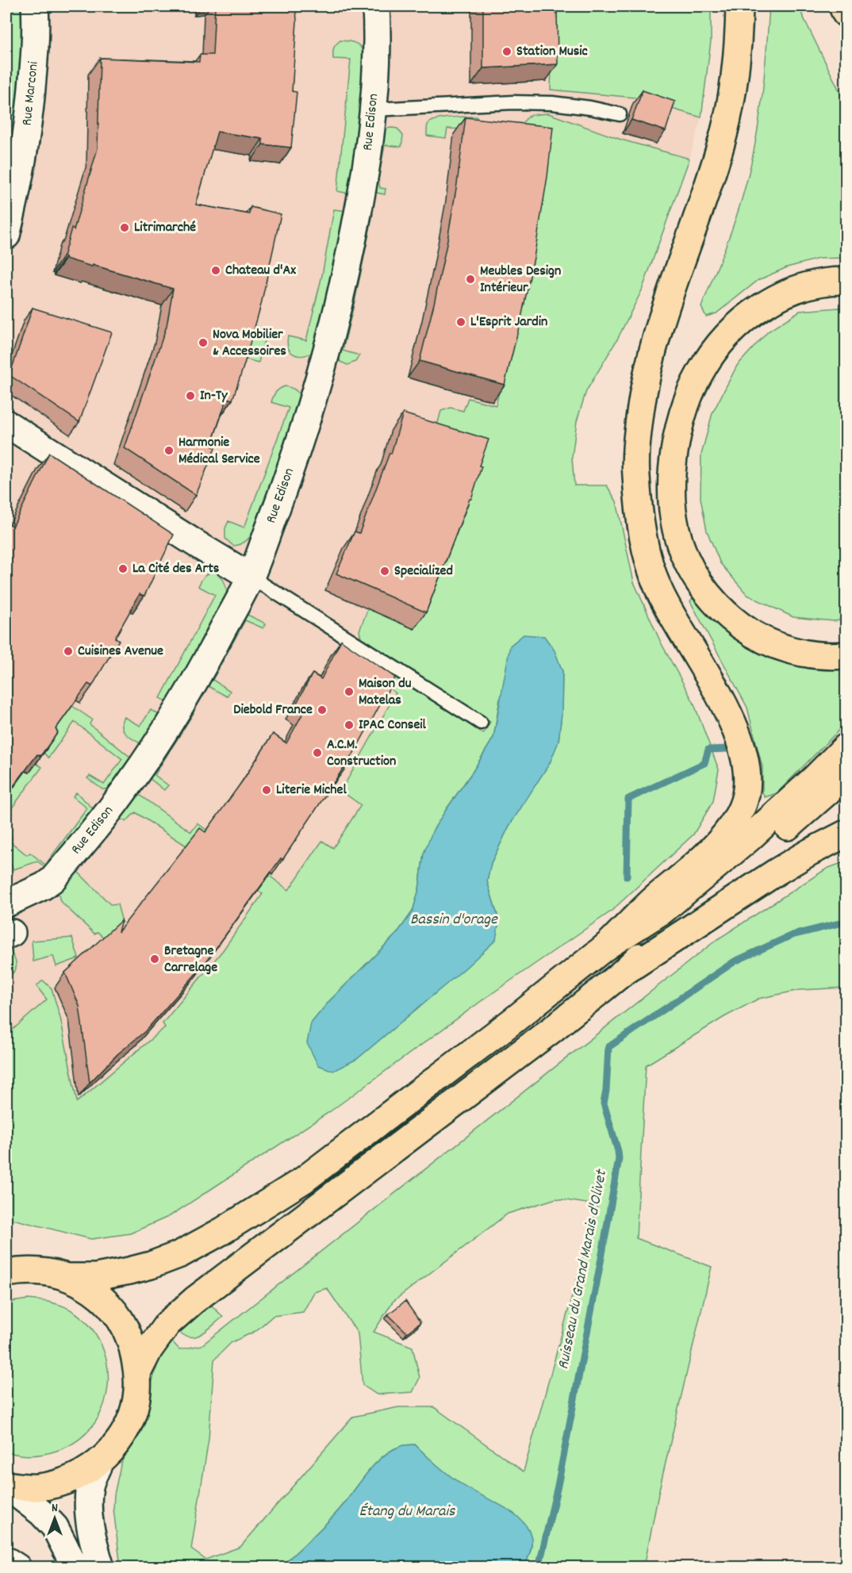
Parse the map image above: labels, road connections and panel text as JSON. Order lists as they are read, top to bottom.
{
  "streets": {
    "street": ["Rue Marconi", "Rue Edison"]
  },
  "water": ["Bassin d'orage", "Ruisseau du Grand Marais d'Olivet", "Étang du Marais"],
  "places": [
    "Station Music",
    "Litrimarché",
    "Chateau d'Ax",
    "Meubles Design Intérieur",
    "L'Esprit Jardin",
    "Nova Mobilier & Accessoires",
    "In-Ty",
    "Harmonie Médical Service",
    "La Cité des Arts",
    "Specialized",
    "Cuisines Avenue",
    "Maison du Matelas",
    "Diebold France",
    "IPAC Conseil",
    "A.C.M. Construction",
    "Literie Michel",
    "Bretagne Carrelage"
  ],
  "north": "top"
}
